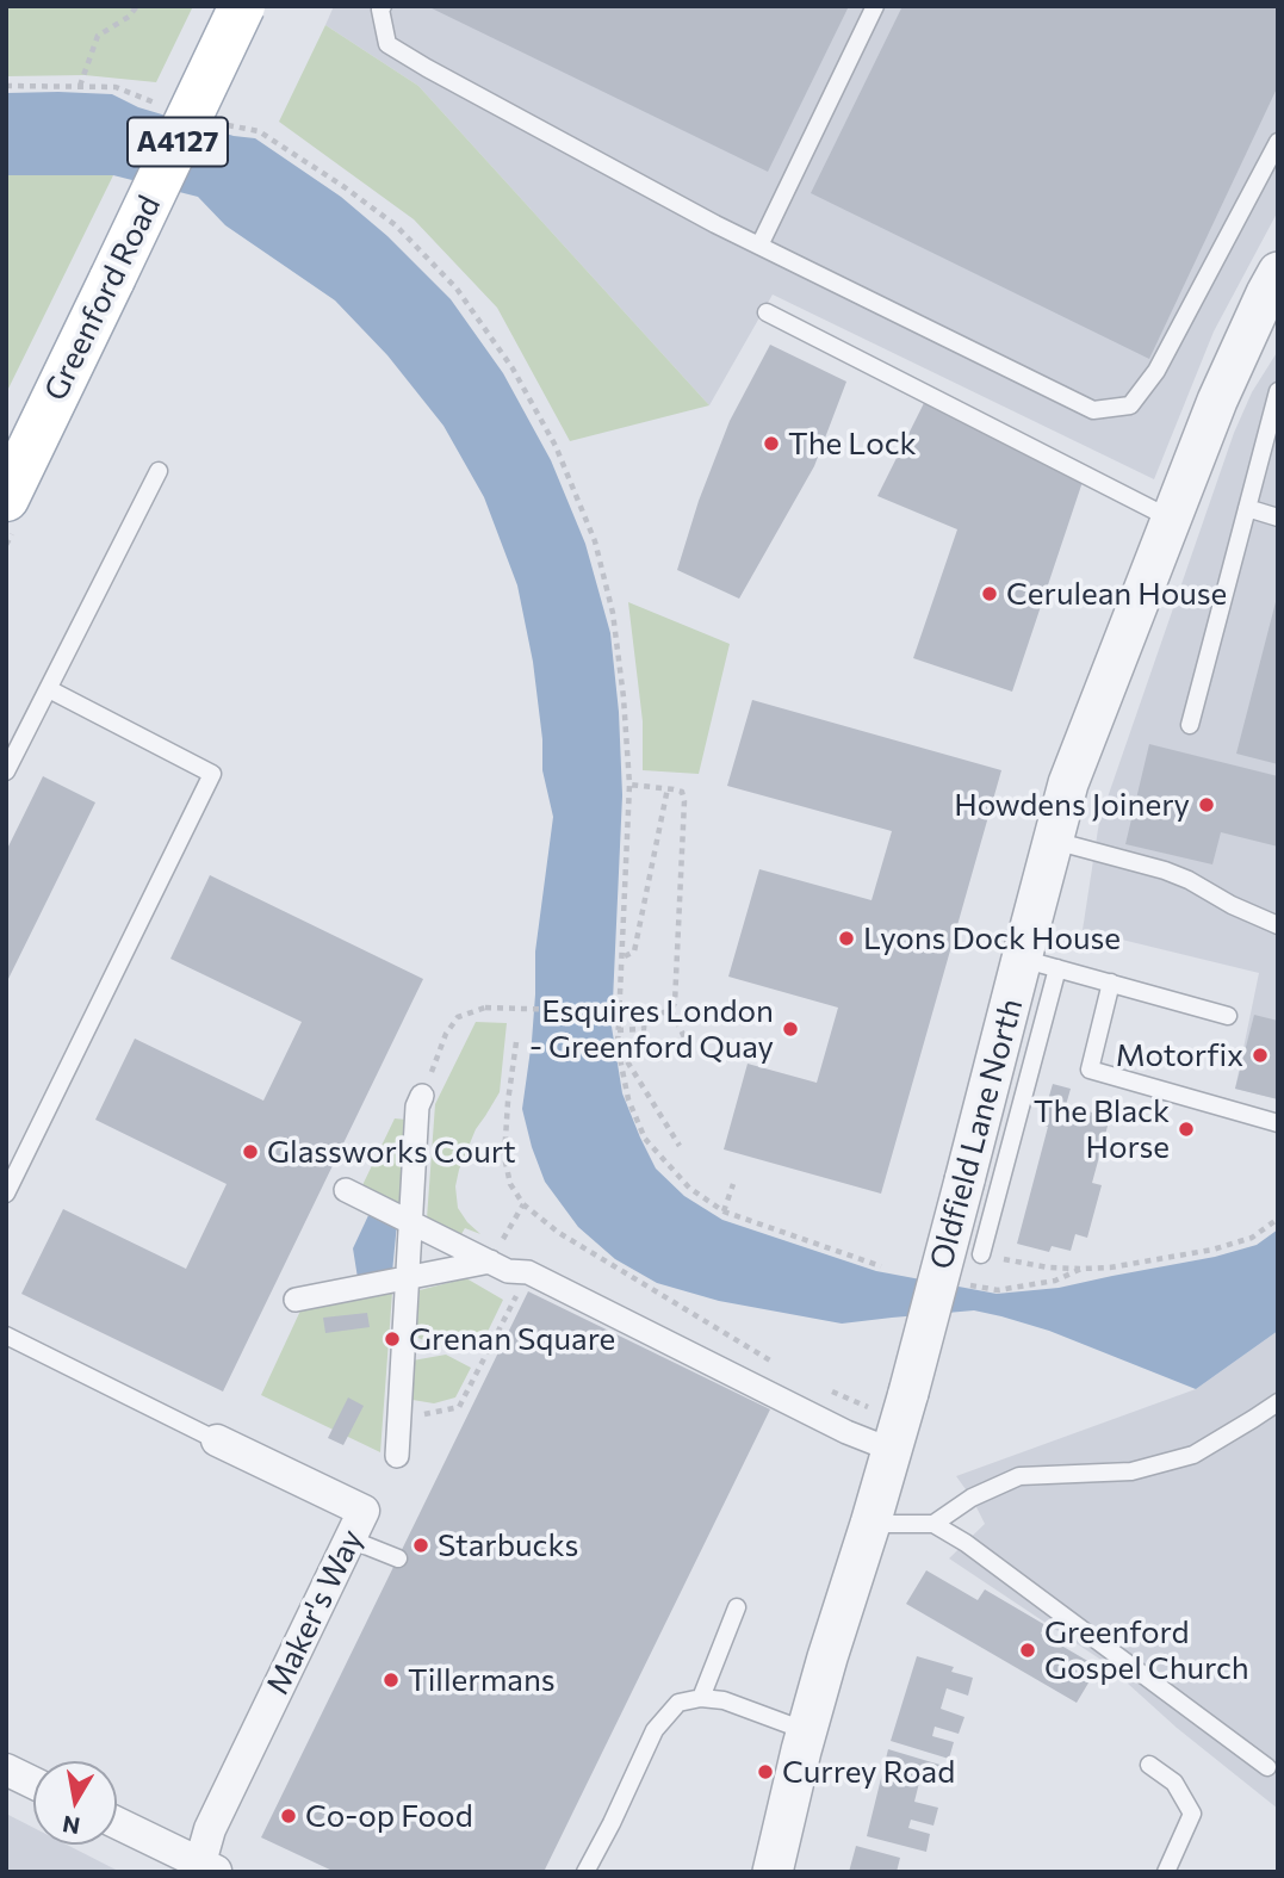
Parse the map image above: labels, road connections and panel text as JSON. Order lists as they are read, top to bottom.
{
  "streets": {
    "main road": ["A4127", "Greenford Road"],
    "street": ["Oldfield Lane North", "Maker's Way"]
  },
  "places": [
    "The Lock",
    "Cerulean House",
    "Howdens Joinery",
    "Lyons Dock House",
    "Esquires London - Greenford Quay",
    "Motorfix",
    "The Black Horse",
    "Glassworks Court",
    "Grenan Square",
    "Starbucks",
    "Greenford Gospel Church",
    "Tillermans",
    "Currey Road",
    "Co-op Food"
  ],
  "north": "bottom"
}
